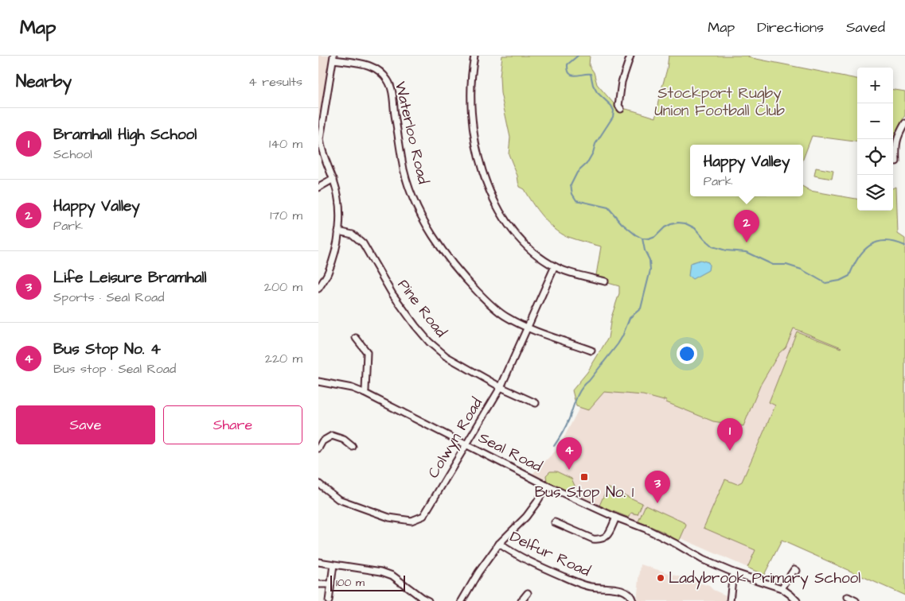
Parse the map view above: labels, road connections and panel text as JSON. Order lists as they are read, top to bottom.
{
  "streets": {
    "street": [
      "Waterloo Road",
      "Pine Road",
      "Colwyn Road",
      "Seal Road",
      "Delfur Road"
    ]
  },
  "crossings": [
    ["Waterloo Road", "Colwyn Road"],
    ["Pine Road", "Colwyn Road"],
    ["Colwyn Road", "Seal Road"]
  ],
  "parks": ["Stockport Rugby Union Football Club"],
  "places": {
    "transit": ["Bus Stop No. 1"],
    "other": ["Ladybrook Primary School"]
  },
  "scale_bar": "100 m",
  "page": {
    "header": "Map",
    "nav": ["Map", "Directions", "Saved"],
    "heading": ["Nearby", "4 results"],
    "map_buttons": ["+", "−"],
    "list": [
      {
        "mark": "1",
        "name": "Bramhall High School",
        "note": "School",
        "value": "140 m"
      },
      {
        "mark": "2",
        "name": "Happy Valley",
        "note": "Park",
        "value": "170 m"
      },
      {
        "mark": "3",
        "name": "Life Leisure Bramhall",
        "note": "Sports · Seal Road",
        "value": "200 m"
      },
      {
        "mark": "4",
        "name": "Bus Stop No. 4",
        "note": "Bus stop · Seal Road",
        "value": "220 m"
      }
    ],
    "popup": ["Happy Valley", "Park"],
    "pins": [
      "2",
      "1",
      "4",
      "3"
    ],
    "buttons": ["Save", "Share"],
    "scale": "100 m"
  }
}
